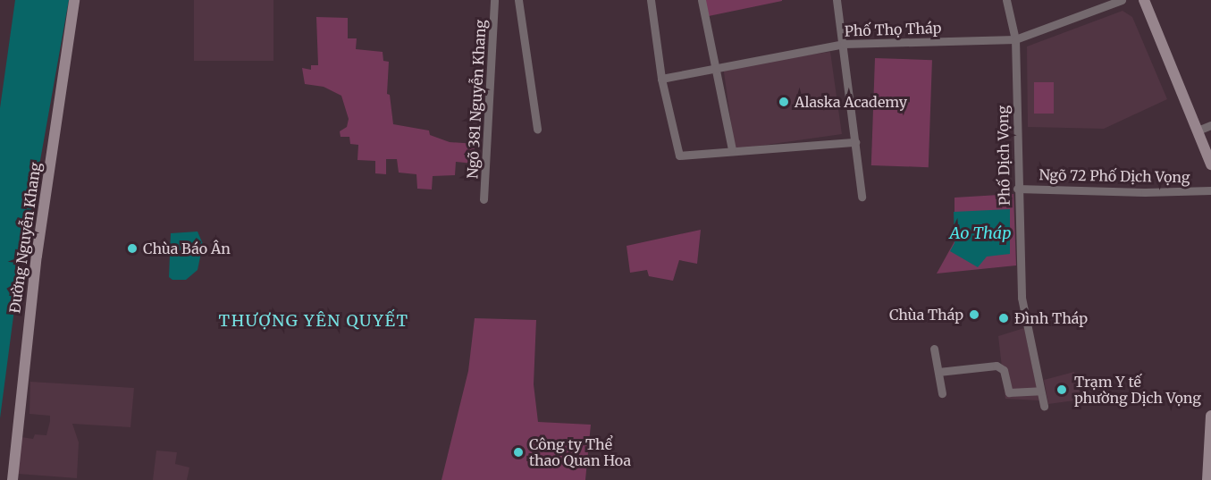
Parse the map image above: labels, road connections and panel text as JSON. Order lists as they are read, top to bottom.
{
  "streets": {
    "main road": ["Đường Nguyễn Khang"],
    "street": [
      "Phố Thọ Tháp",
      "Ngõ 381 Nguyễn Khang",
      "Phố Dịch Vọng",
      "Ngõ 72 Phố Dịch Vọng"
    ]
  },
  "crossings": [
    ["Phố Thọ Tháp", "Phố Dịch Vọng"],
    ["Phố Dịch Vọng", "Ngõ 72 Phố Dịch Vọng"]
  ],
  "districts": ["THƯỢNG YÊN QUYẾT"],
  "water": ["Ao Tháp"],
  "places": [
    "Alaska Academy",
    "Chùa Báo Ân",
    "Chùa Tháp",
    "Đình Tháp",
    "Trạm Y tế phường Dịch Vọng",
    "Công ty Thể thao Quan Hoa"
  ]
}
